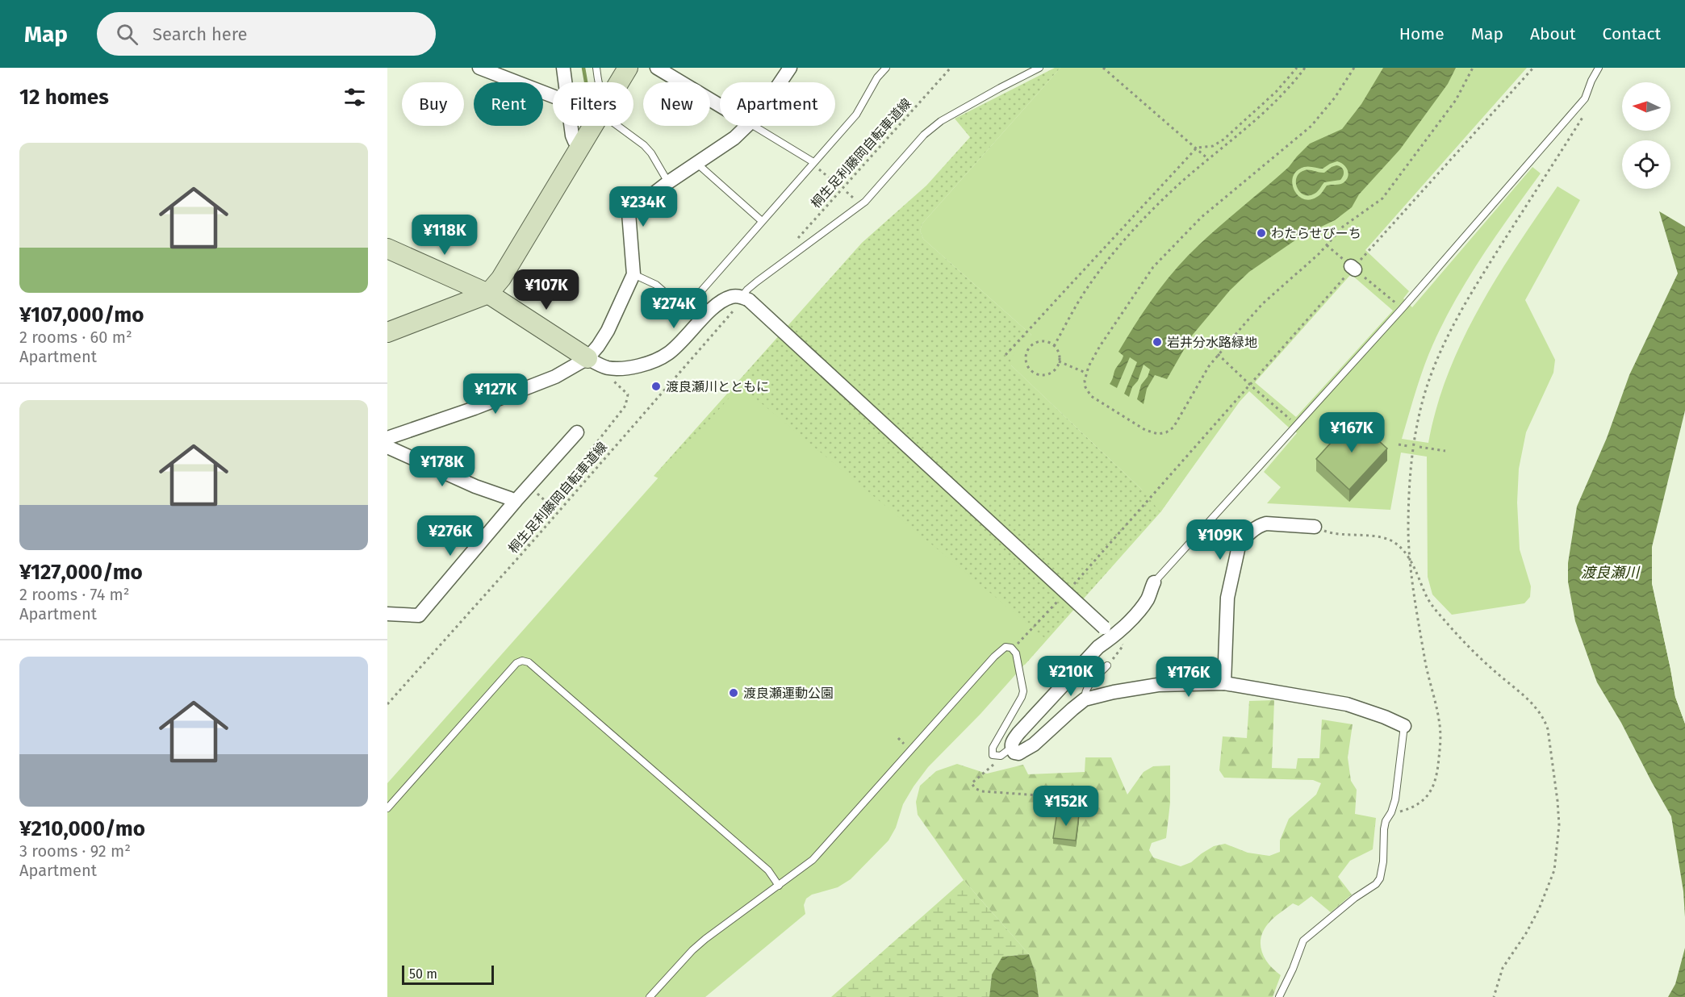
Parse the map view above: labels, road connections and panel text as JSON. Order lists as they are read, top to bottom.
{
  "streets": {
    "path": ["桐生足利藤岡自転車道線"]
  },
  "water": ["渡良瀬川"],
  "places": [
    "わたらせびーち",
    "岩井分水路緑地",
    "渡良瀬川とともに",
    "渡良瀬運動公園"
  ],
  "scale_bar": "50 m",
  "north": "left",
  "page": {
    "header": "Map",
    "search": "Search here",
    "nav": [
      "Home",
      "Map",
      "About",
      "Contact"
    ],
    "heading": "12 homes",
    "chip": [
      "Buy",
      "Rent",
      "Filters",
      "New",
      "Apartment"
    ],
    "list": [
      {
        "name": "¥107,000/mo",
        "note": "2 rooms · 60 m² · Apartment"
      },
      {
        "name": "¥127,000/mo",
        "note": "2 rooms · 74 m² · Apartment"
      },
      {
        "name": "¥210,000/mo",
        "note": "3 rooms · 92 m² · Apartment"
      }
    ],
    "price": [
      "¥234K",
      "¥118K",
      "¥107K",
      "¥274K",
      "¥127K",
      "¥167K",
      "¥178K",
      "¥276K",
      "¥109K",
      "¥210K",
      "¥176K",
      "¥152K"
    ],
    "scale": "50 m"
  }
}
